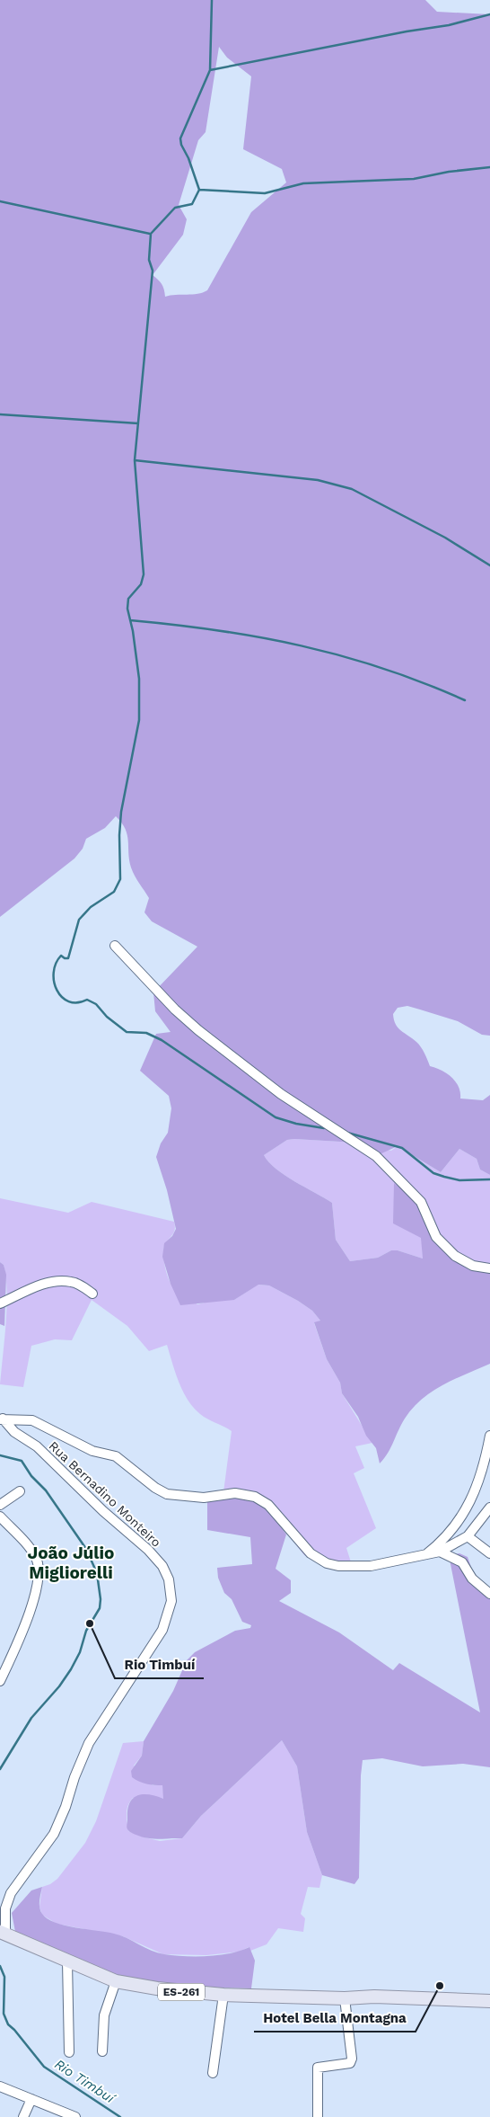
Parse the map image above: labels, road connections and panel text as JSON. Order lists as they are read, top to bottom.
{
  "streets": {
    "main road": ["ES-261"],
    "street": ["Rua Bernadino Monteiro"]
  },
  "crossings": [
    ["Rua Bernadino Monteiro", "ES-261"]
  ],
  "districts": ["João Júlio Migliorelli"],
  "water": ["Rio Timbuí"],
  "places": ["Rio Timbuí", "Hotel Bella Montagna"]
}
